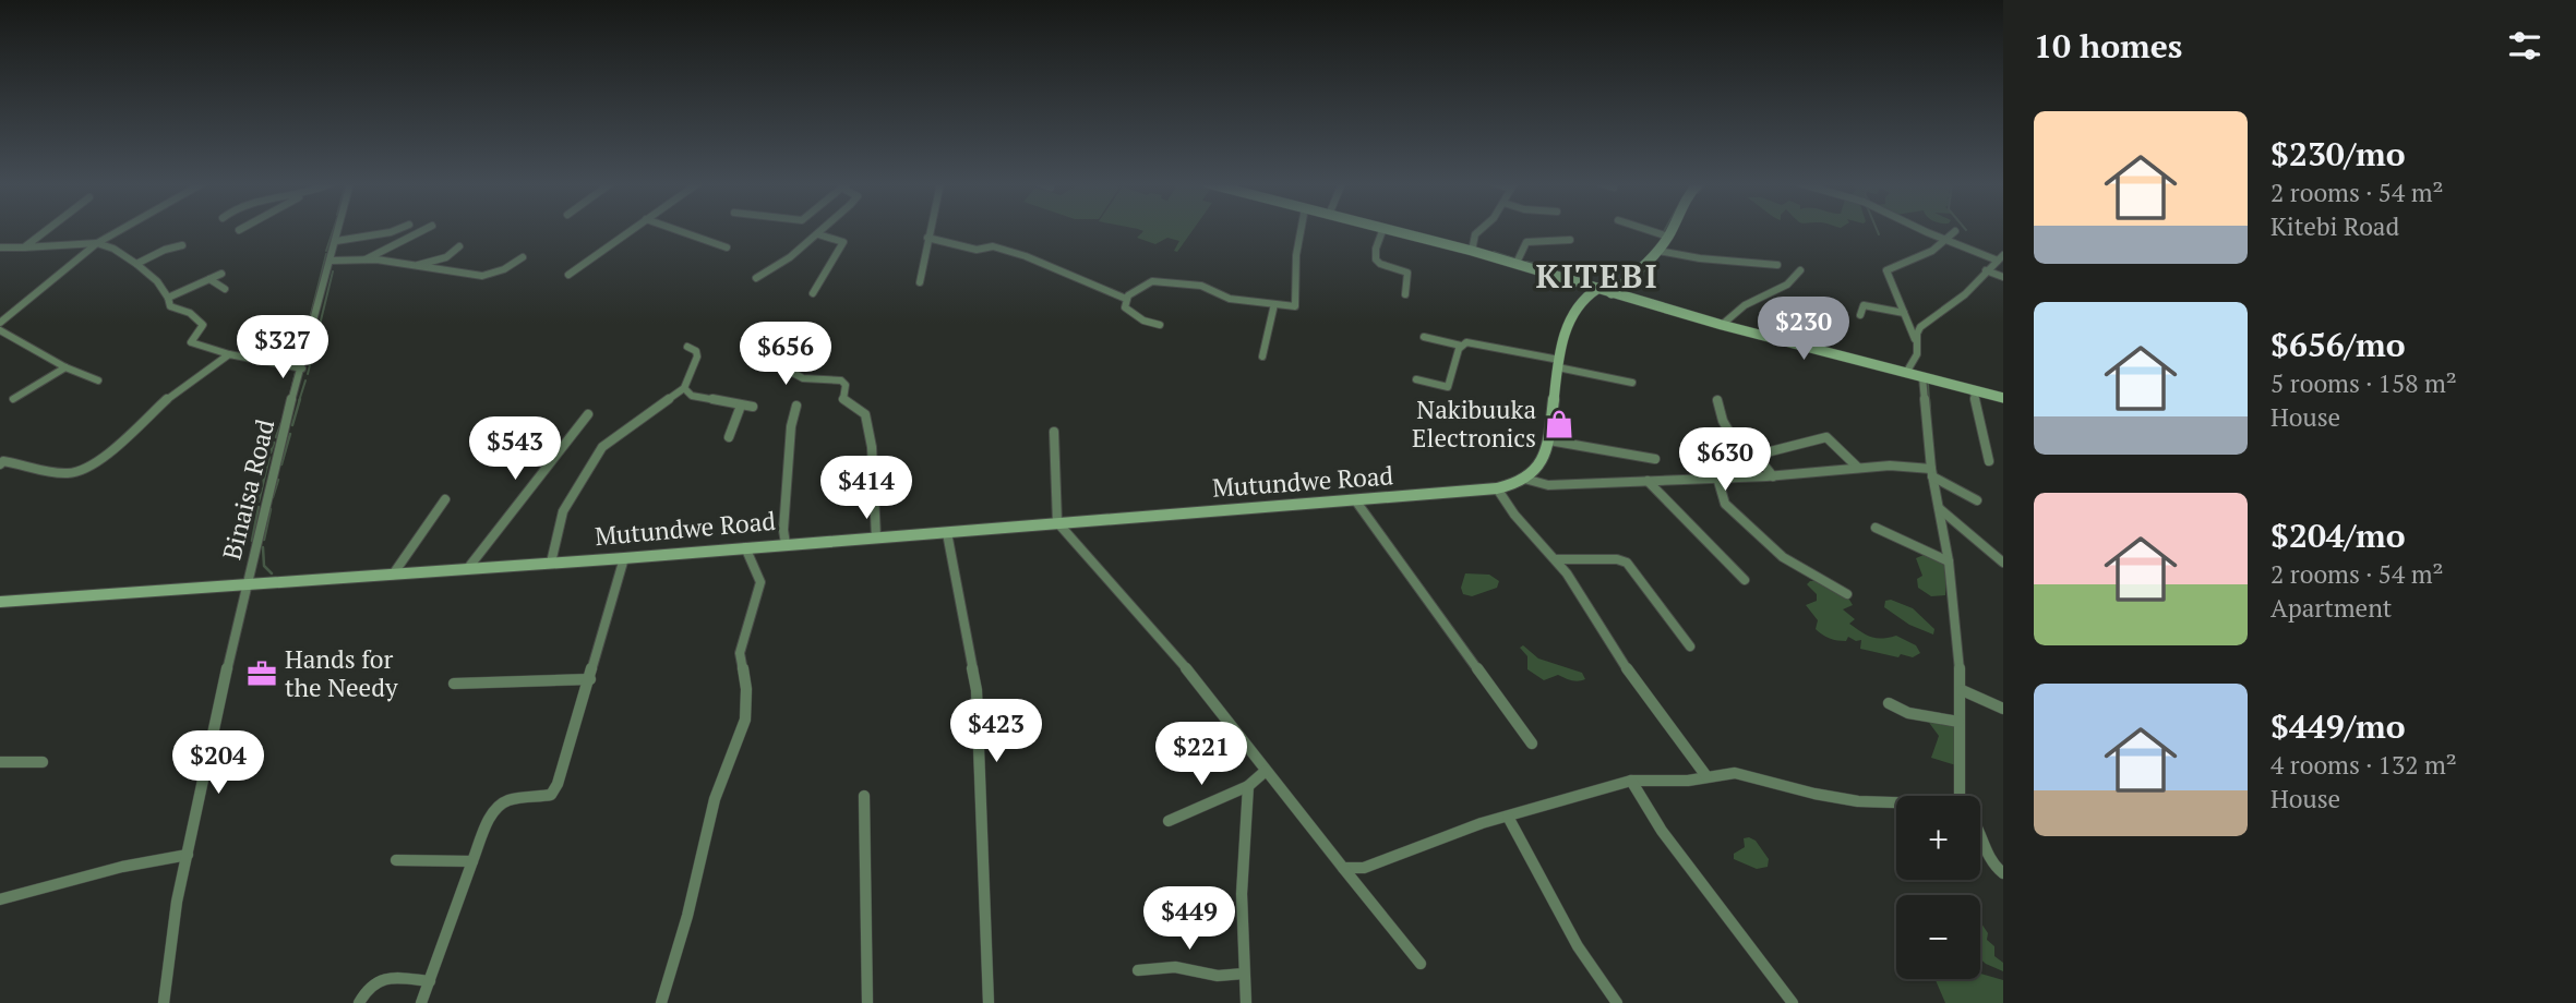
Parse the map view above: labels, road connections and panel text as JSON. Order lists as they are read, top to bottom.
{
  "streets": {
    "main road": ["Mutundwe Road"],
    "street": ["Binaisa Road"]
  },
  "crossings": [
    ["Mutundwe Road", "Binaisa Road"]
  ],
  "districts": ["KITEBI"],
  "places": {
    "shop": ["Nakibuuka Electronics"],
    "office": ["Hands for the Needy"]
  },
  "page": {
    "heading": "10 homes",
    "list": [
      {
        "name": "$230/mo",
        "note": "2 rooms · 54 m² · Kitebi Road"
      },
      {
        "name": "$656/mo",
        "note": "5 rooms · 158 m² · House"
      },
      {
        "name": "$204/mo",
        "note": "2 rooms · 54 m² · Apartment"
      },
      {
        "name": "$449/mo",
        "note": "4 rooms · 132 m² · House"
      }
    ],
    "price": [
      "$230",
      "$327",
      "$656",
      "$543",
      "$630",
      "$414",
      "$423",
      "$221",
      "$204",
      "$449"
    ],
    "map_buttons": ["+", "−"]
  }
}
